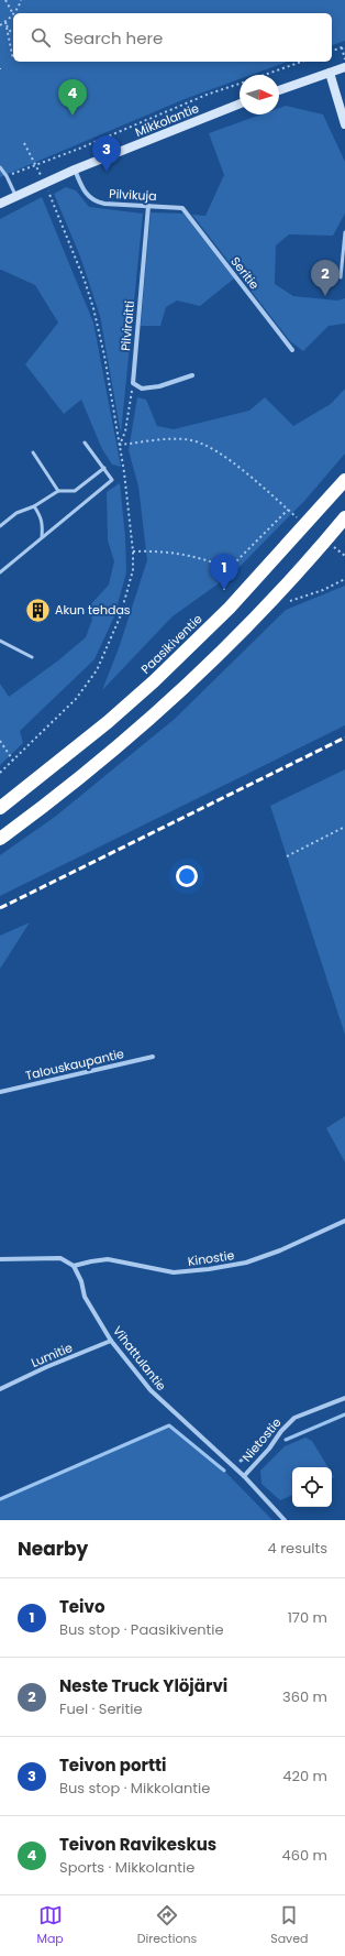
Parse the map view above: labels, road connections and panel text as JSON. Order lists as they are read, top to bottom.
{
  "streets": {
    "highway": ["Paasikiventie"],
    "main road": ["Mikkolantie"],
    "street": [
      "Pilvikuja",
      "Seritie",
      "Pilviraitti",
      "Talouskaupantie",
      "Kinostie",
      "Lumitie",
      "Vihattulantie",
      "Nietostie"
    ]
  },
  "crossings": [
    ["Mikkolantie", "Pilvikuja"],
    ["Pilvikuja", "Seritie"],
    ["Pilvikuja", "Pilviraitti"],
    ["Kinostie", "Vihattulantie"],
    ["Lumitie", "Vihattulantie"],
    ["Vihattulantie", "Nietostie"]
  ],
  "places": {
    "building": ["Akun tehdas"]
  },
  "north": "right",
  "page": {
    "search": "Search here",
    "pins": [
      "4",
      "3",
      "2",
      "1"
    ],
    "heading": ["Nearby", "4 results"],
    "list": [
      {
        "mark": "1",
        "name": "Teivo",
        "note": "Bus stop · Paasikiventie",
        "value": "170 m"
      },
      {
        "mark": "2",
        "name": "Neste Truck Ylöjärvi",
        "note": "Fuel · Seritie",
        "value": "360 m"
      },
      {
        "mark": "3",
        "name": "Teivon portti",
        "note": "Bus stop · Mikkolantie",
        "value": "420 m"
      },
      {
        "mark": "4",
        "name": "Teivon Ravikeskus",
        "note": "Sports · Mikkolantie",
        "value": "460 m"
      }
    ],
    "nav": ["Map", "Directions", "Saved"]
  }
}
